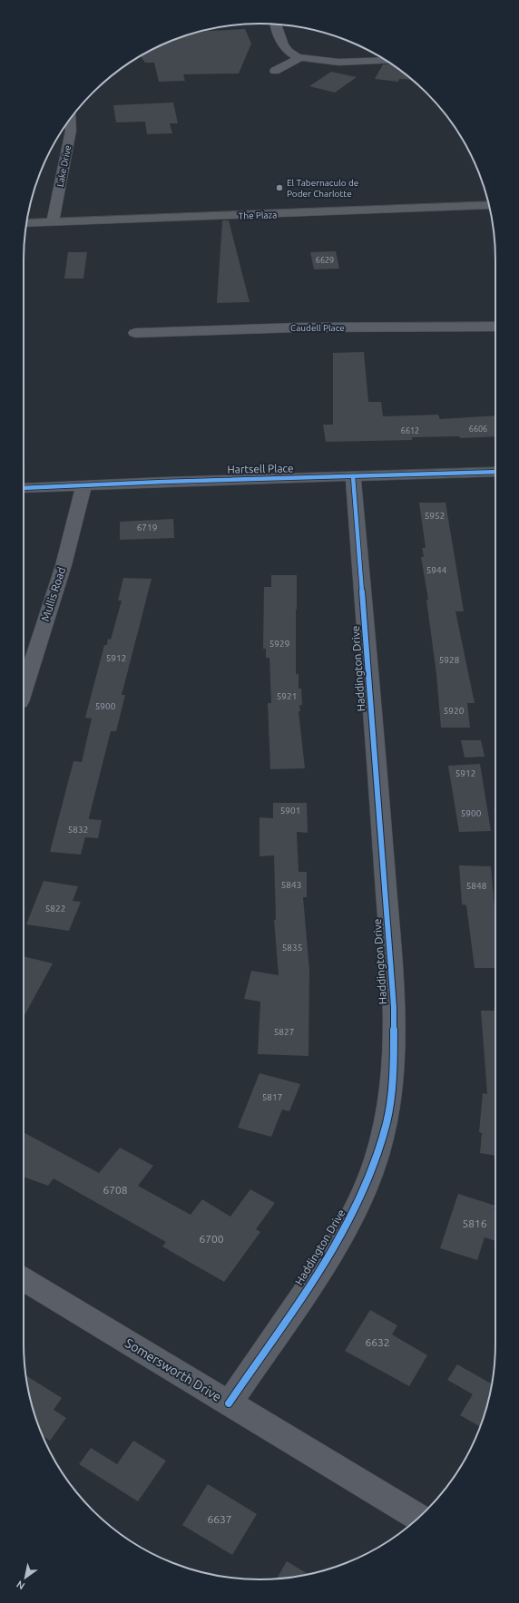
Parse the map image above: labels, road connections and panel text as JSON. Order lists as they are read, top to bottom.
{
  "streets": {
    "main road": ["The Plaza"],
    "street": [
      "Lake Drive",
      "Caudell Place",
      "Hartsell Place",
      "Mullis Road",
      "Haddington Drive",
      "Somersworth Drive"
    ]
  },
  "crossings": [
    ["Lake Drive", "The Plaza"],
    ["Hartsell Place", "Mullis Road"],
    ["Hartsell Place", "Haddington Drive"],
    ["Haddington Drive", "Somersworth Drive"]
  ],
  "places": ["El Tabernaculo de Poder Charlotte"],
  "house_numbers": [
    "6629",
    "6606",
    "6612",
    "5952",
    "6719",
    "5944",
    "5929",
    "5912",
    "5928",
    "5921",
    "5900",
    "5920",
    "5912",
    "5901",
    "5900",
    "5832",
    "5843",
    "5848",
    "5822",
    "5835",
    "5827",
    "5817",
    "6708",
    "5816",
    "6700",
    "6632",
    "6637"
  ],
  "north": "bottom left"
}
